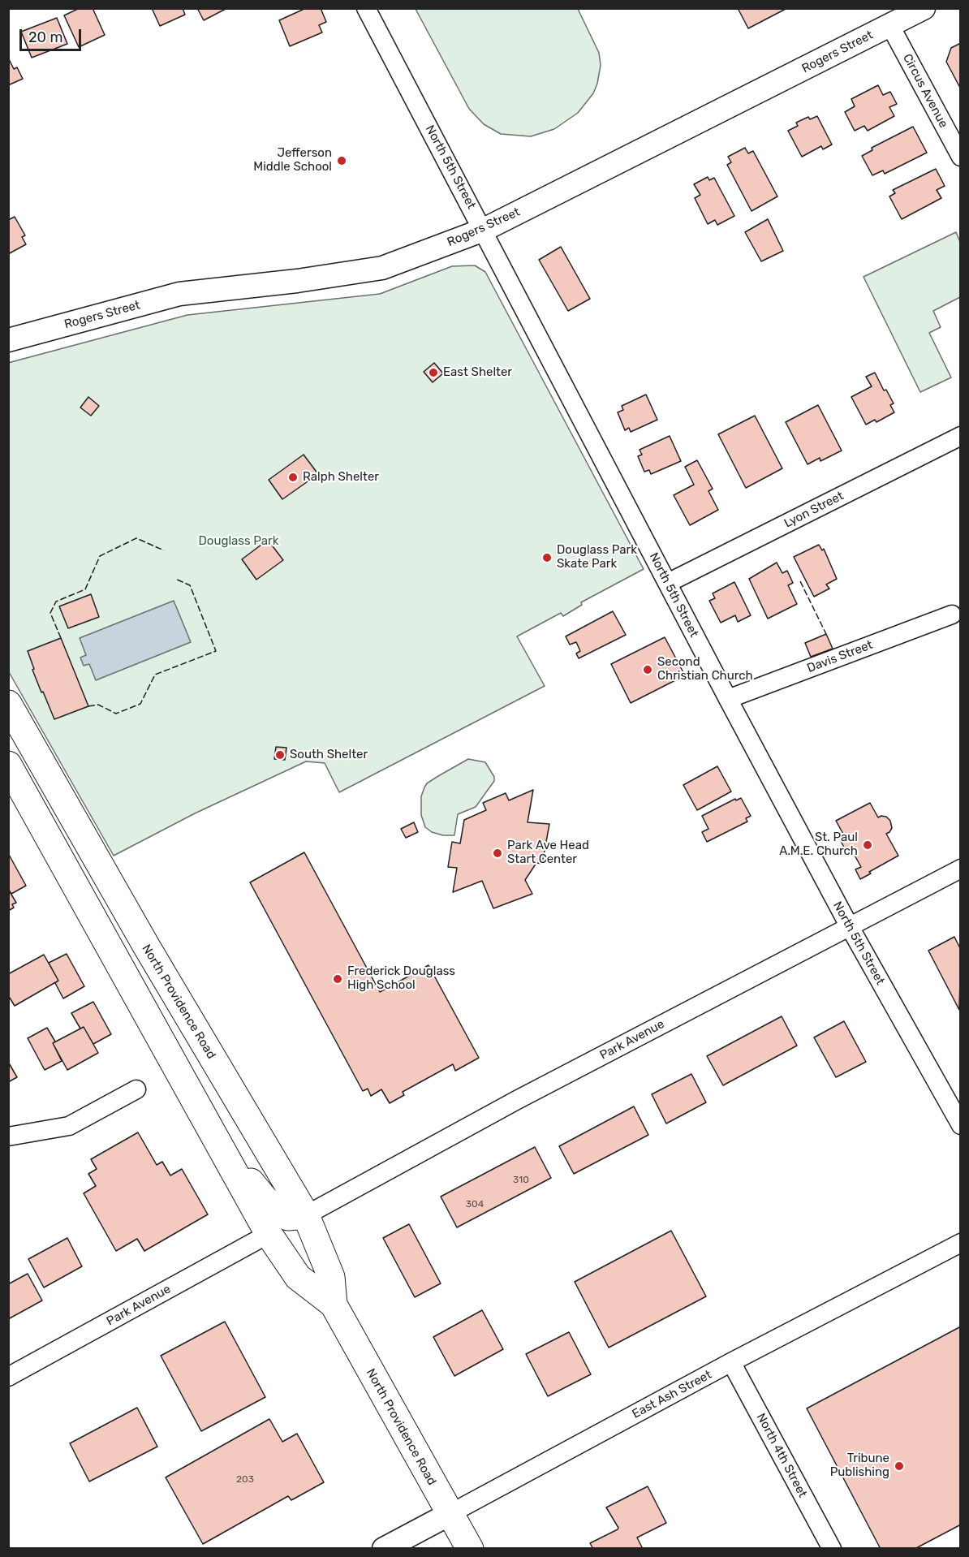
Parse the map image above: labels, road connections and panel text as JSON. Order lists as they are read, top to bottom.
{
  "streets": {
    "main road": ["North Providence Road"],
    "street": [
      "Rogers Street",
      "Circus Avenue",
      "North 5th Street",
      "Lyon Street",
      "Davis Street",
      "Park Avenue",
      "East Ash Street",
      "North 4th Street"
    ]
  },
  "crossings": [
    ["Rogers Street", "Circus Avenue"],
    ["Rogers Street", "North 5th Street"],
    ["North 5th Street", "Lyon Street"],
    ["North 5th Street", "Davis Street"],
    ["North 5th Street", "Park Avenue"],
    ["North Providence Road", "Park Avenue"],
    ["North Providence Road", "East Ash Street"],
    ["East Ash Street", "North 4th Street"]
  ],
  "parks": ["Douglass Park"],
  "places": [
    "Jefferson Middle School",
    "East Shelter",
    "Ralph Shelter",
    "Douglass Park Skate Park",
    "Second Christian Church",
    "South Shelter",
    "St. Paul A.M.E. Church",
    "Park Ave Head Start Center",
    "Frederick Douglass High School",
    "Tribune Publishing"
  ],
  "house_numbers": ["310", "304", "203"],
  "scale_bar": "20 m"
}
